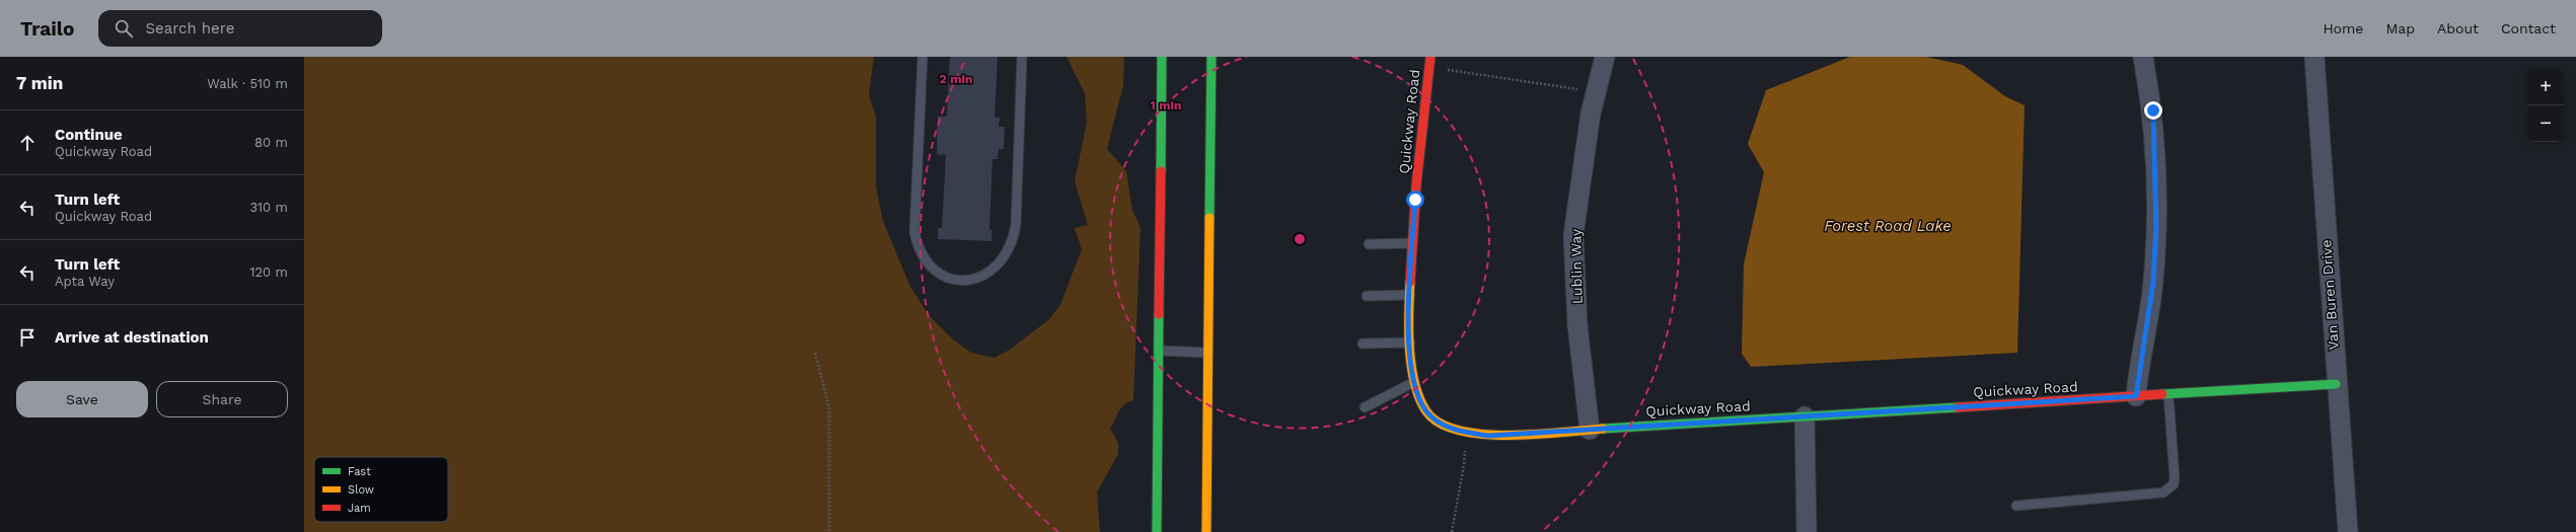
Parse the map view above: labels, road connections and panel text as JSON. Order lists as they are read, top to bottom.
{
  "streets": {
    "main road": ["Quickway Road"],
    "street": ["Lublin Way", "Van Buren Drive"]
  },
  "crossings": [
    ["Quickway Road", "Lublin Way"],
    ["Quickway Road", "Van Buren Drive"]
  ],
  "water": ["Forest Road Lake"],
  "legend": ["Fast", "Slow", "Jam"],
  "page": {
    "header": "Trailo",
    "search": "Search here",
    "nav": [
      "Home",
      "Map",
      "About",
      "Contact"
    ],
    "heading": ["7 min", "Walk · 510 m"],
    "map_buttons": ["+", "−"],
    "list": [
      ["Continue", "Quickway Road", "80 m"],
      ["Turn left", "Quickway Road", "310 m"],
      ["Turn left", "Apta Way", "120 m"],
      "Arrive at destination"
    ],
    "buttons": ["Save", "Share"]
  },
  "rings": ["2 min", "1 min"]
}
